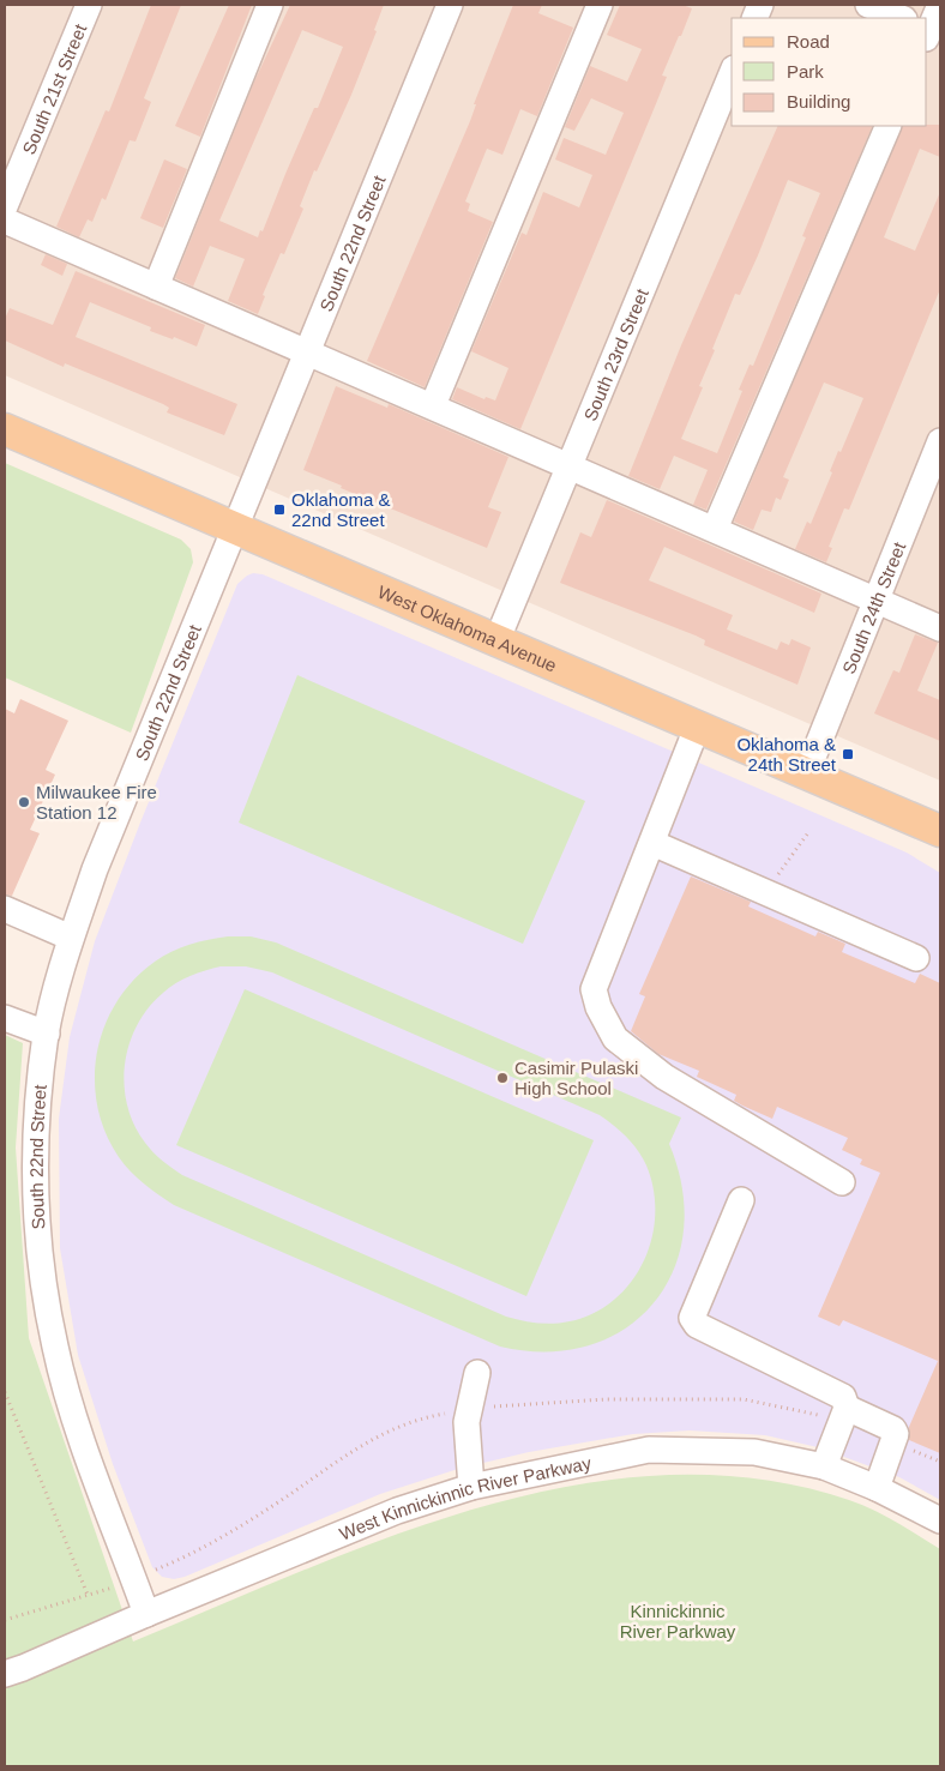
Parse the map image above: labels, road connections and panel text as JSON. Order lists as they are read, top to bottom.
{
  "streets": {
    "main road": ["West Oklahoma Avenue"],
    "street": [
      "South 21st Street",
      "South 22nd Street",
      "South 23rd Street",
      "South 24th Street",
      "West Kinnickinnic River Parkway"
    ]
  },
  "crossings": [
    ["South 22nd Street", "West Oklahoma Avenue"],
    ["South 22nd Street", "West Kinnickinnic River Parkway"],
    ["South 23rd Street", "West Oklahoma Avenue"],
    ["South 24th Street", "West Oklahoma Avenue"]
  ],
  "parks": ["Kinnickinnic River Parkway"],
  "places": {
    "transit": ["Oklahoma & 22nd Street", "Oklahoma & 24th Street"],
    "other": ["Milwaukee Fire Station 12", "Casimir Pulaski High School"]
  },
  "legend": ["Road", "Park", "Building"]
}
